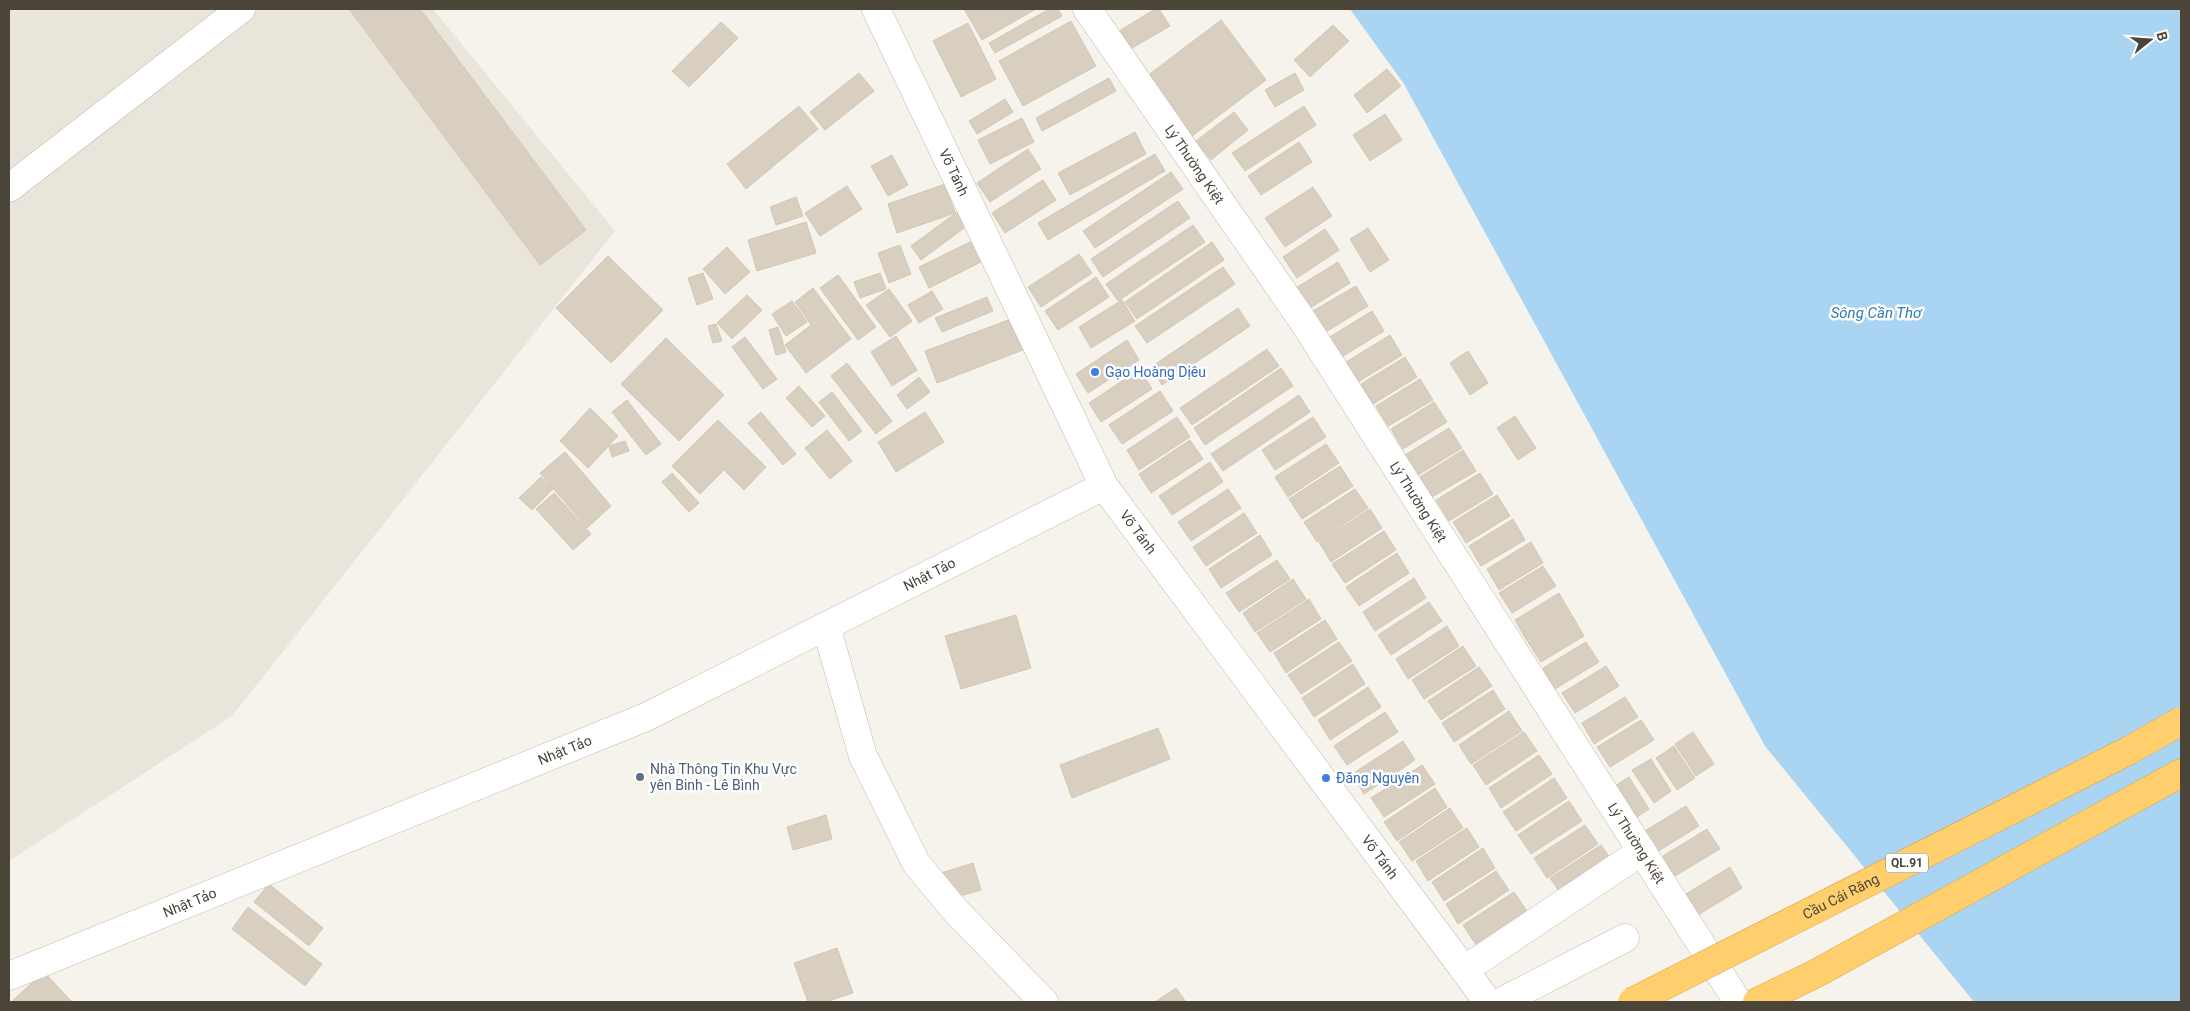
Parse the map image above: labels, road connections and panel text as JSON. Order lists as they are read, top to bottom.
{
  "streets": {
    "highway": ["QL.91", "Cầu Cái Răng"],
    "street": ["Lý Thường Kiệt", "Võ Tánh", "Nhật Tảo"]
  },
  "crossings": [
    ["Võ Tánh", "Nhật Tảo"]
  ],
  "water": ["Sông Cần Thơ"],
  "places": ["Gạo Hoàng Dịêu", "Nhà Thông Tin Khu Vực yên Binh - Lê Bình", "Đăng Nguyên"],
  "north": "right"
}
